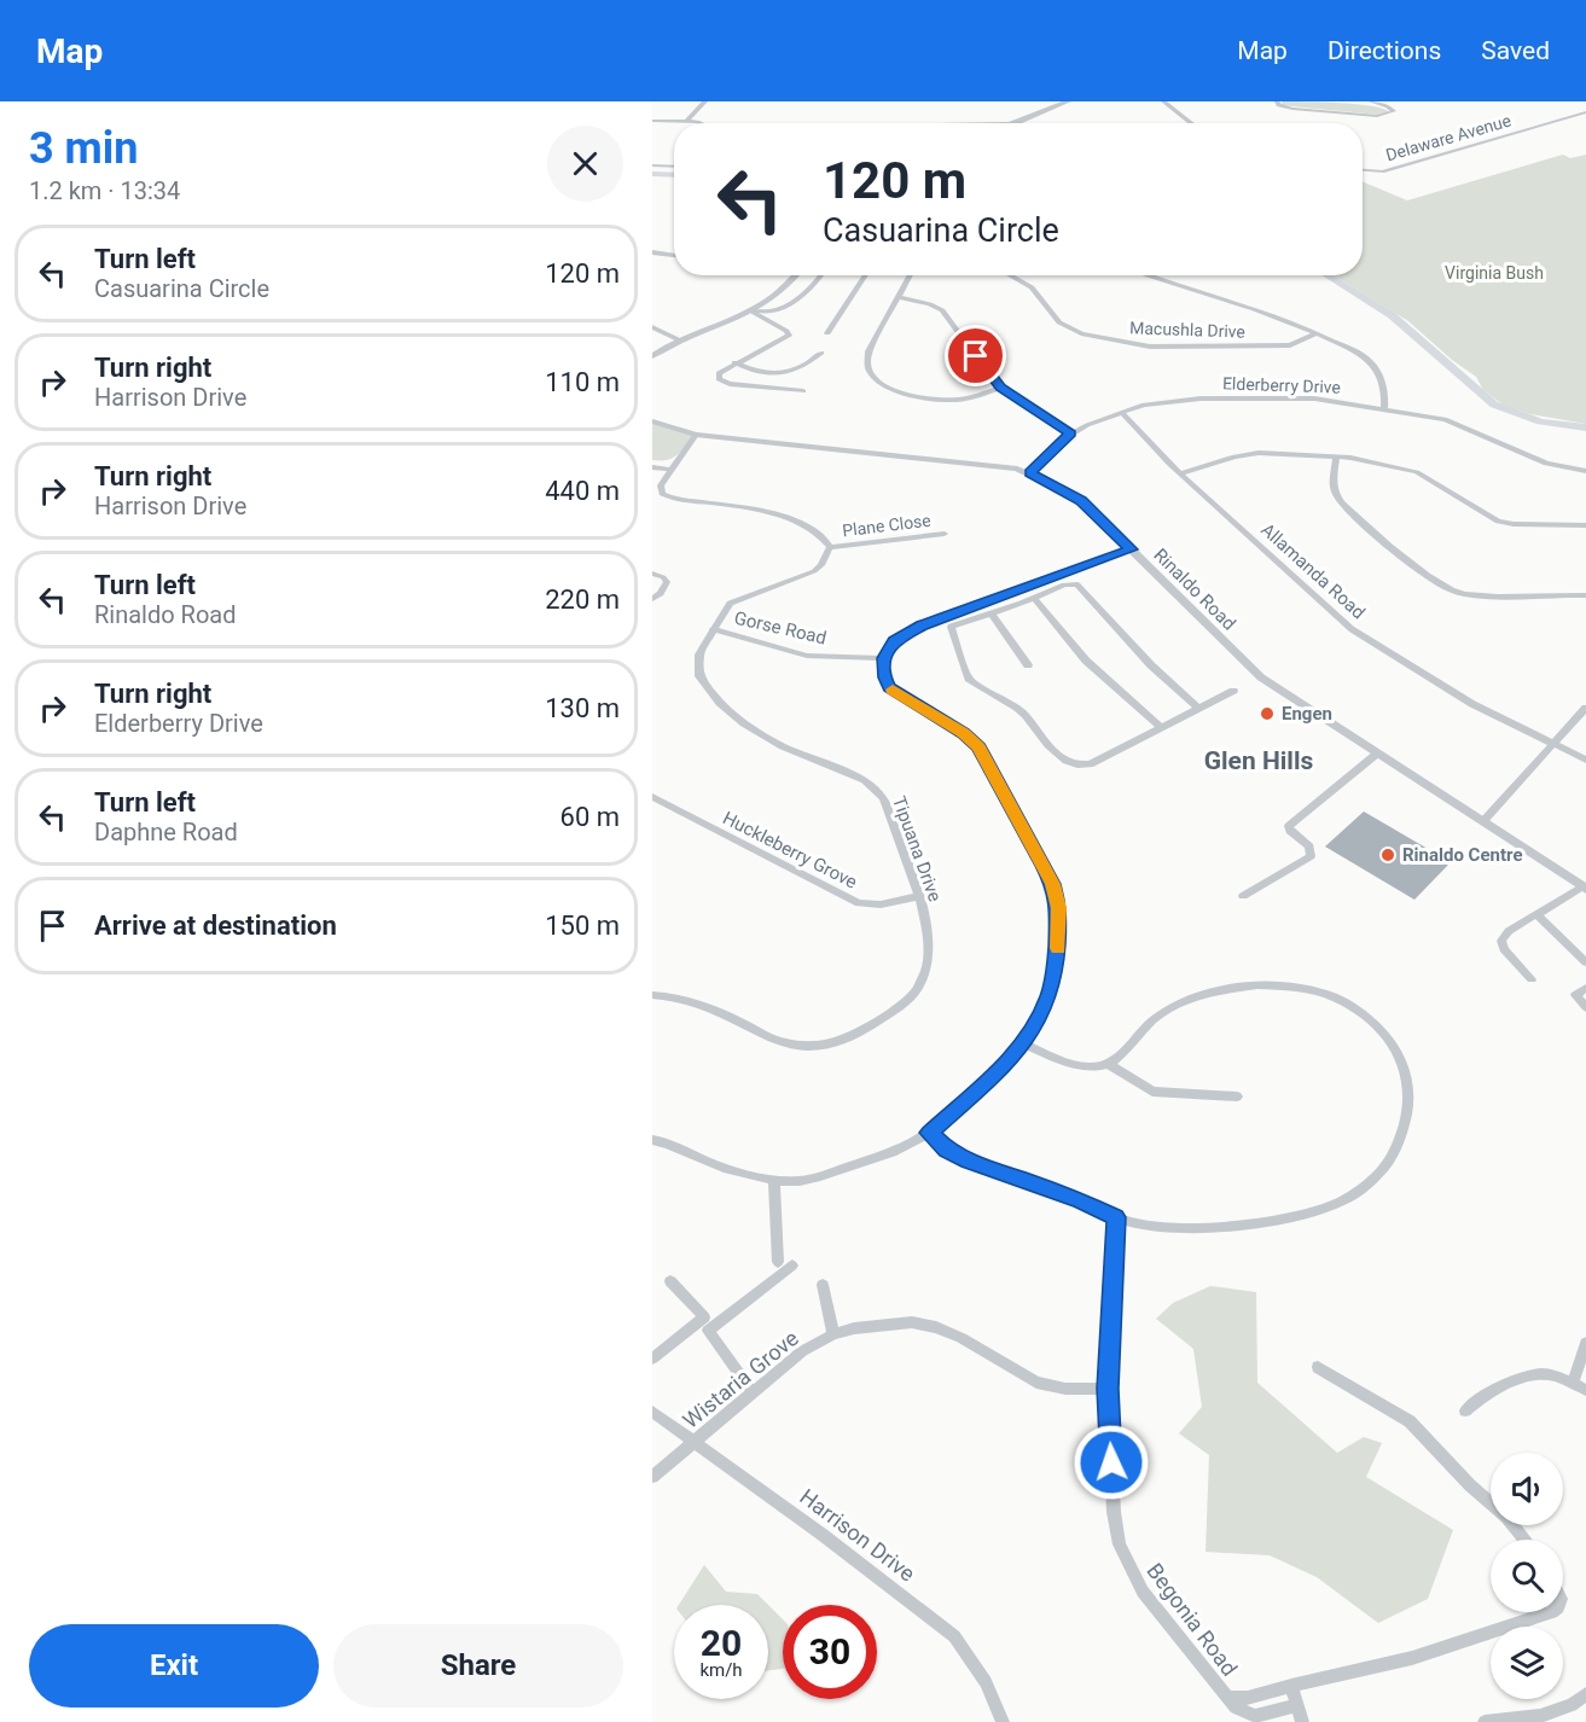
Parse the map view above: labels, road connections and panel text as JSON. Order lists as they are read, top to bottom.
{
  "streets": {
    "street": [
      "Delaware Avenue",
      "Macushla Drive",
      "Elderberry Drive",
      "Plane Close",
      "Allamanda Road",
      "Rinaldo Road",
      "Gorse Road",
      "Tipuana Drive",
      "Huckleberry Grove",
      "Wistaria Grove",
      "Harrison Drive",
      "Begonia Road"
    ]
  },
  "crossings": [
    ["Elderberry Drive", "Allamanda Road"],
    ["Elderberry Drive", "Rinaldo Road"],
    ["Plane Close", "Tipuana Drive"],
    ["Gorse Road", "Tipuana Drive"],
    ["Tipuana Drive", "Huckleberry Grove"],
    ["Wistaria Grove", "Harrison Drive"],
    ["Wistaria Grove", "Begonia Road"]
  ],
  "districts": ["Glen Hills"],
  "parks": ["Virginia Bush"],
  "places": ["Engen", "Rinaldo Centre"],
  "page": {
    "header": "Map",
    "nav": ["Map", "Directions", "Saved"],
    "heading": ["3 min", "1.2 km · 13:34"],
    "turn": ["120 m", "Casuarina Circle"],
    "list": [
      {
        "name": "Turn left",
        "note": "Casuarina Circle",
        "value": "120 m"
      },
      {
        "name": "Turn right",
        "note": "Harrison Drive",
        "value": "110 m"
      },
      {
        "name": "Turn right",
        "note": "Harrison Drive",
        "value": "440 m"
      },
      {
        "name": "Turn left",
        "note": "Rinaldo Road",
        "value": "220 m"
      },
      {
        "name": "Turn right",
        "note": "Elderberry Drive",
        "value": "130 m"
      },
      {
        "name": "Turn left",
        "note": "Daphne Road",
        "value": "60 m"
      },
      {
        "name": "Arrive at destination",
        "value": "150 m"
      }
    ],
    "speed": "20 km/h",
    "limit": "30",
    "buttons": ["Exit", "Share"]
  }
}
